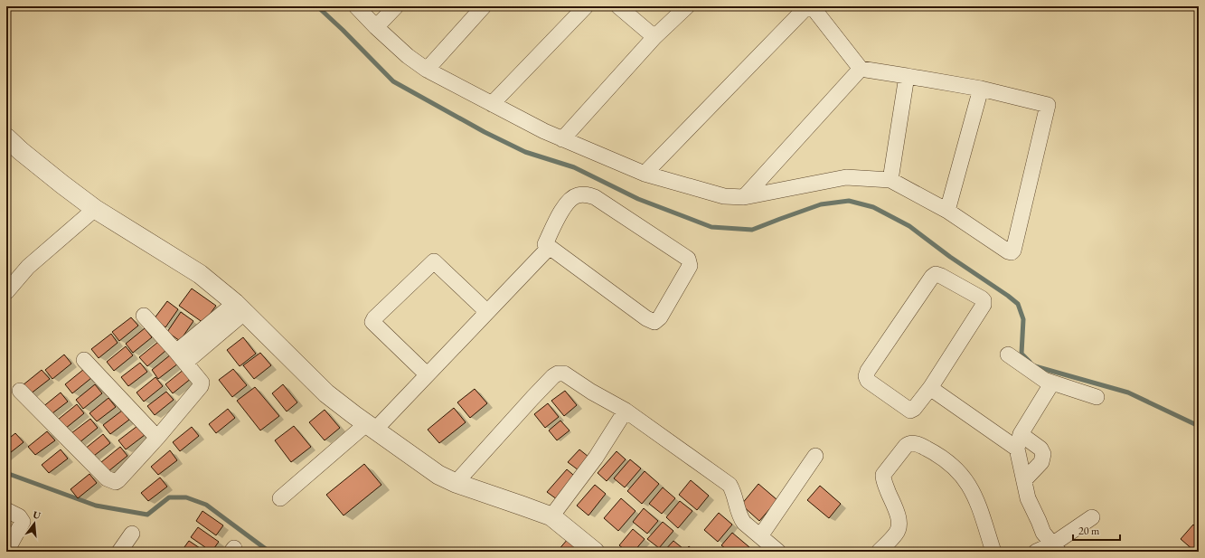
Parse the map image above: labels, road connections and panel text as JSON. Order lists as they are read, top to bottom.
{
  "scale_bar": "20 m",
  "north": "top"
}
